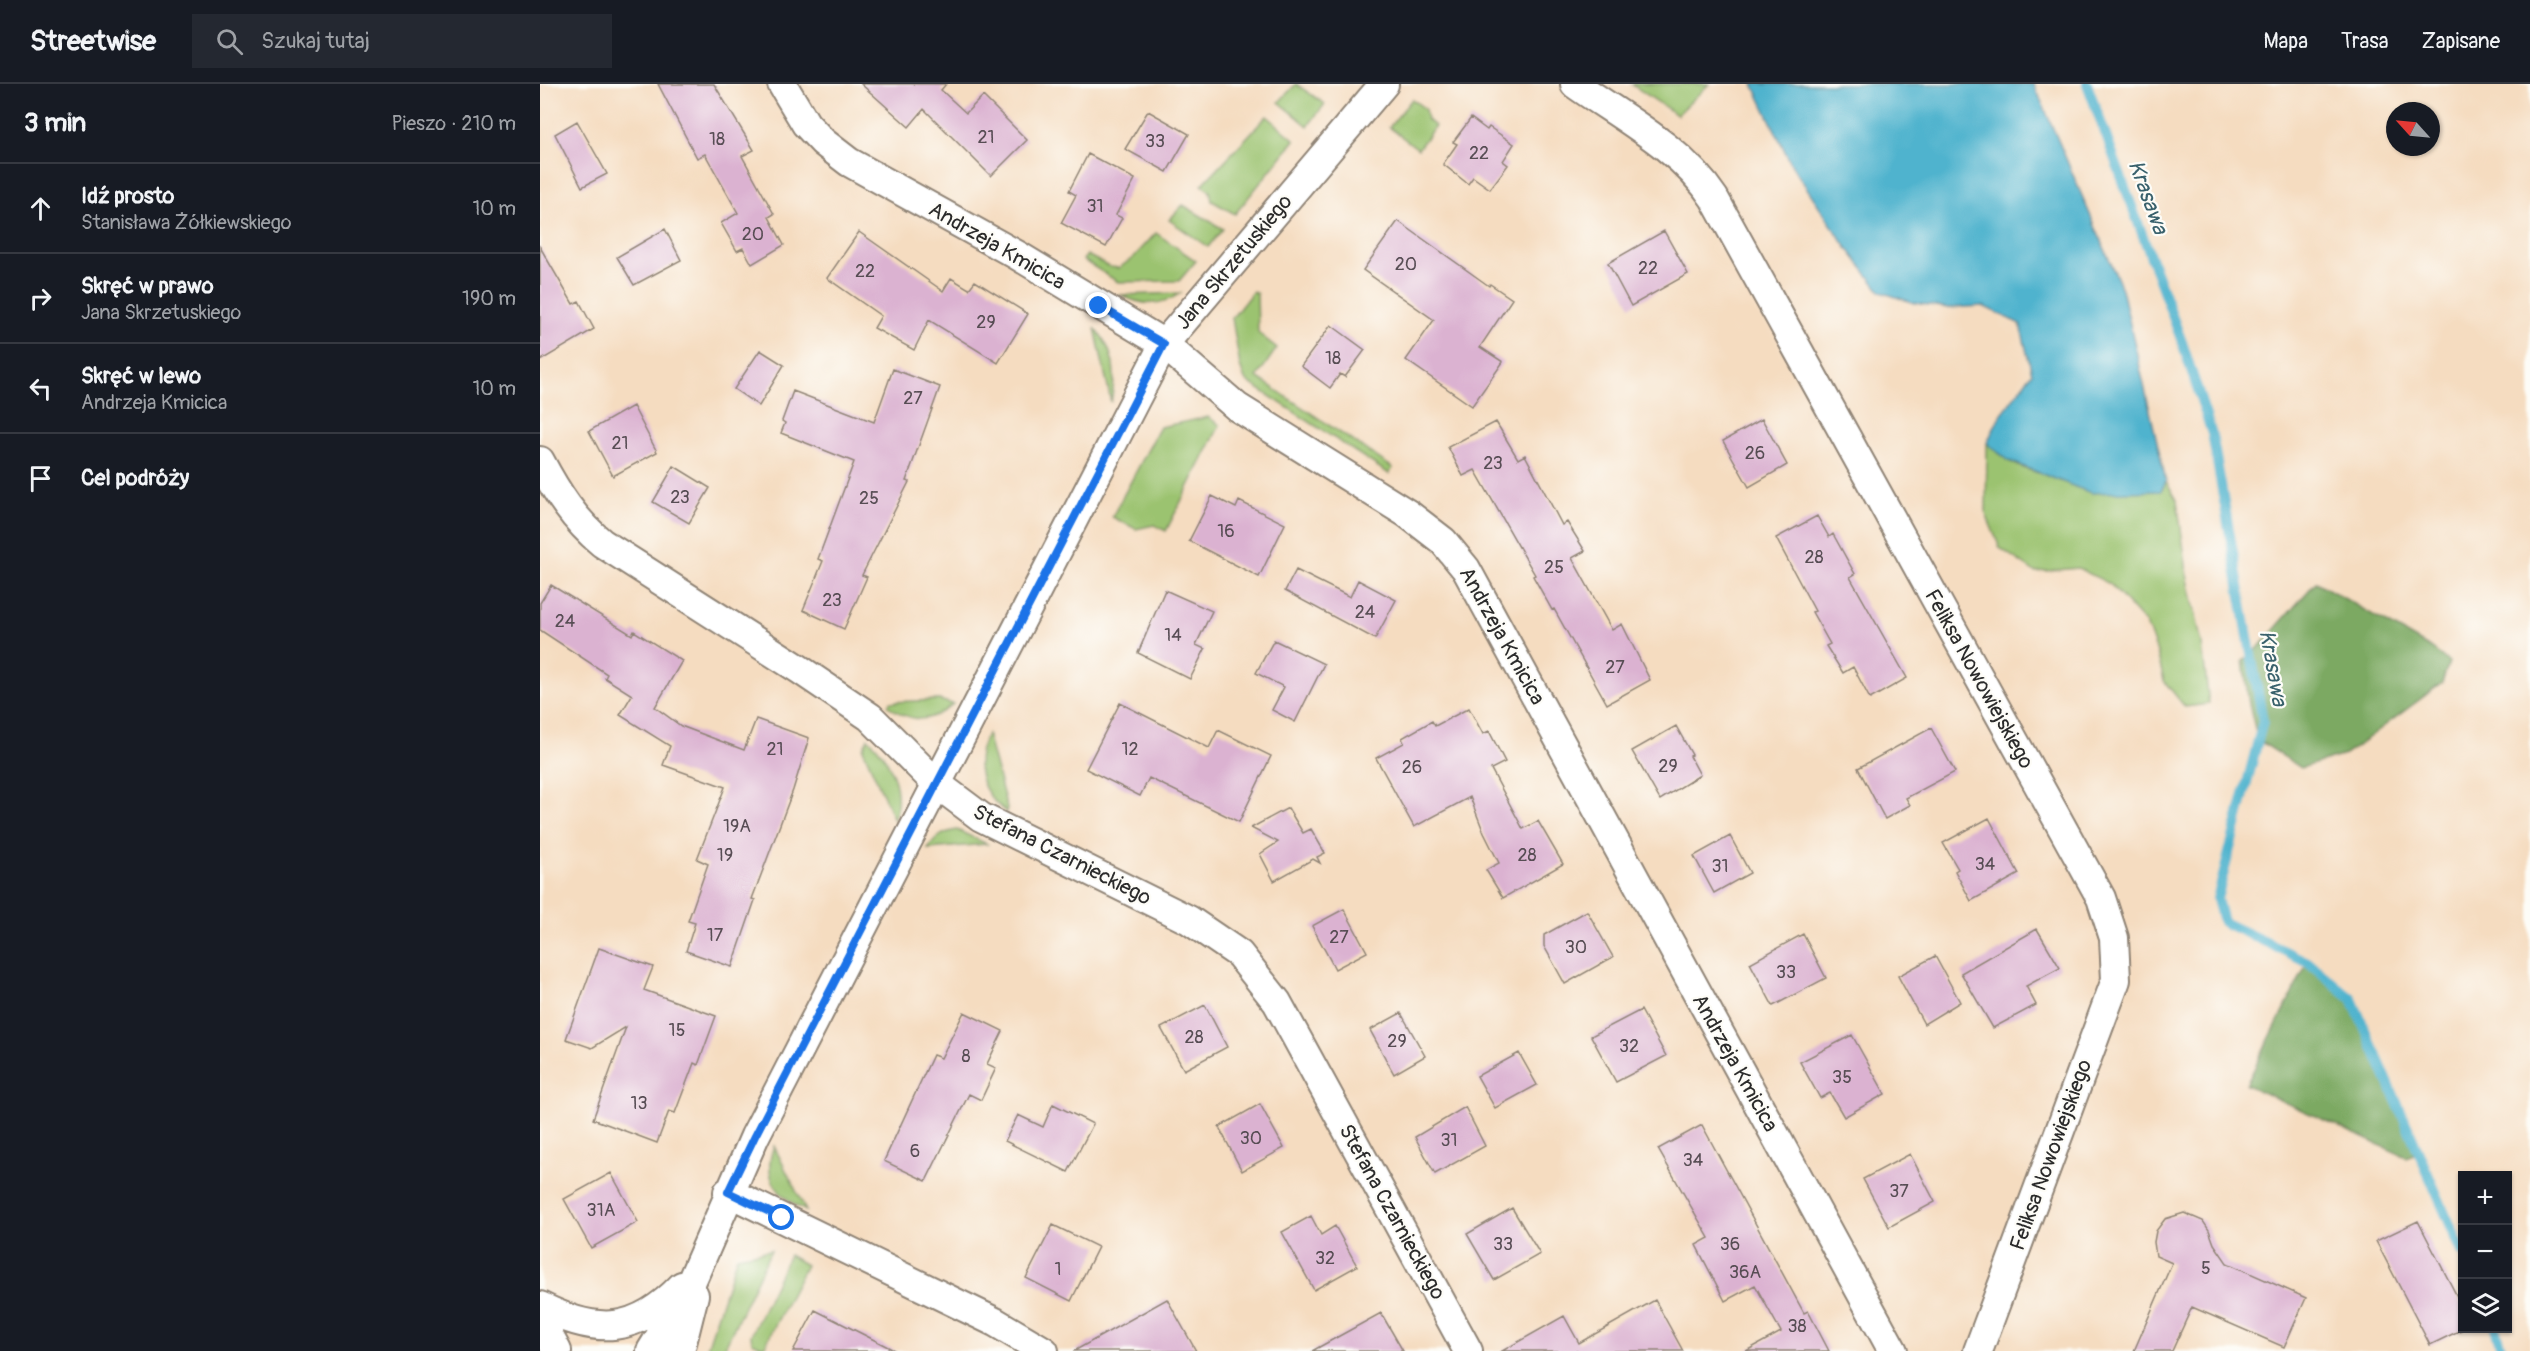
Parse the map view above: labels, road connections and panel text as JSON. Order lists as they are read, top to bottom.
{
  "streets": {
    "street": [
      "Andrzeja Kmicica",
      "Jana Skrzetuskiego",
      "Feliksa Nowowiejskiego",
      "Stefana Czarnieckiego"
    ]
  },
  "crossings": [
    ["Andrzeja Kmicica", "Jana Skrzetuskiego"],
    ["Jana Skrzetuskiego", "Stefana Czarnieckiego"]
  ],
  "water": ["Krasawa"],
  "house_numbers": [
    "21",
    "18",
    "33",
    "22",
    "31",
    "20",
    "20",
    "22",
    "22",
    "29",
    "18",
    "27",
    "21",
    "26",
    "23",
    "23",
    "25",
    "16",
    "28",
    "25",
    "23",
    "24",
    "24",
    "14",
    "27",
    "21",
    "12",
    "29",
    "26",
    "19A",
    "19",
    "28",
    "34",
    "31",
    "17",
    "27",
    "30",
    "33",
    "15",
    "28",
    "29",
    "32",
    "8",
    "35",
    "13",
    "30",
    "31",
    "6",
    "34",
    "37",
    "31A",
    "33",
    "36",
    "32",
    "5",
    "1",
    "36A",
    "38"
  ],
  "north": "top left",
  "page": {
    "header": "Streetwise",
    "search": "Szukaj tutaj",
    "nav": ["Mapa", "Trasa", "Zapisane"],
    "heading": ["3 min", "Pieszo · 210 m"],
    "list": [
      ["Idź prosto", "Stanisława Żółkiewskiego", "10 m"],
      ["Skręć w prawo", "Jana Skrzetuskiego", "190 m"],
      ["Skręć w lewo", "Andrzeja Kmicica", "10 m"],
      "Cel podróży"
    ],
    "map_buttons": ["+", "−"]
  }
}
